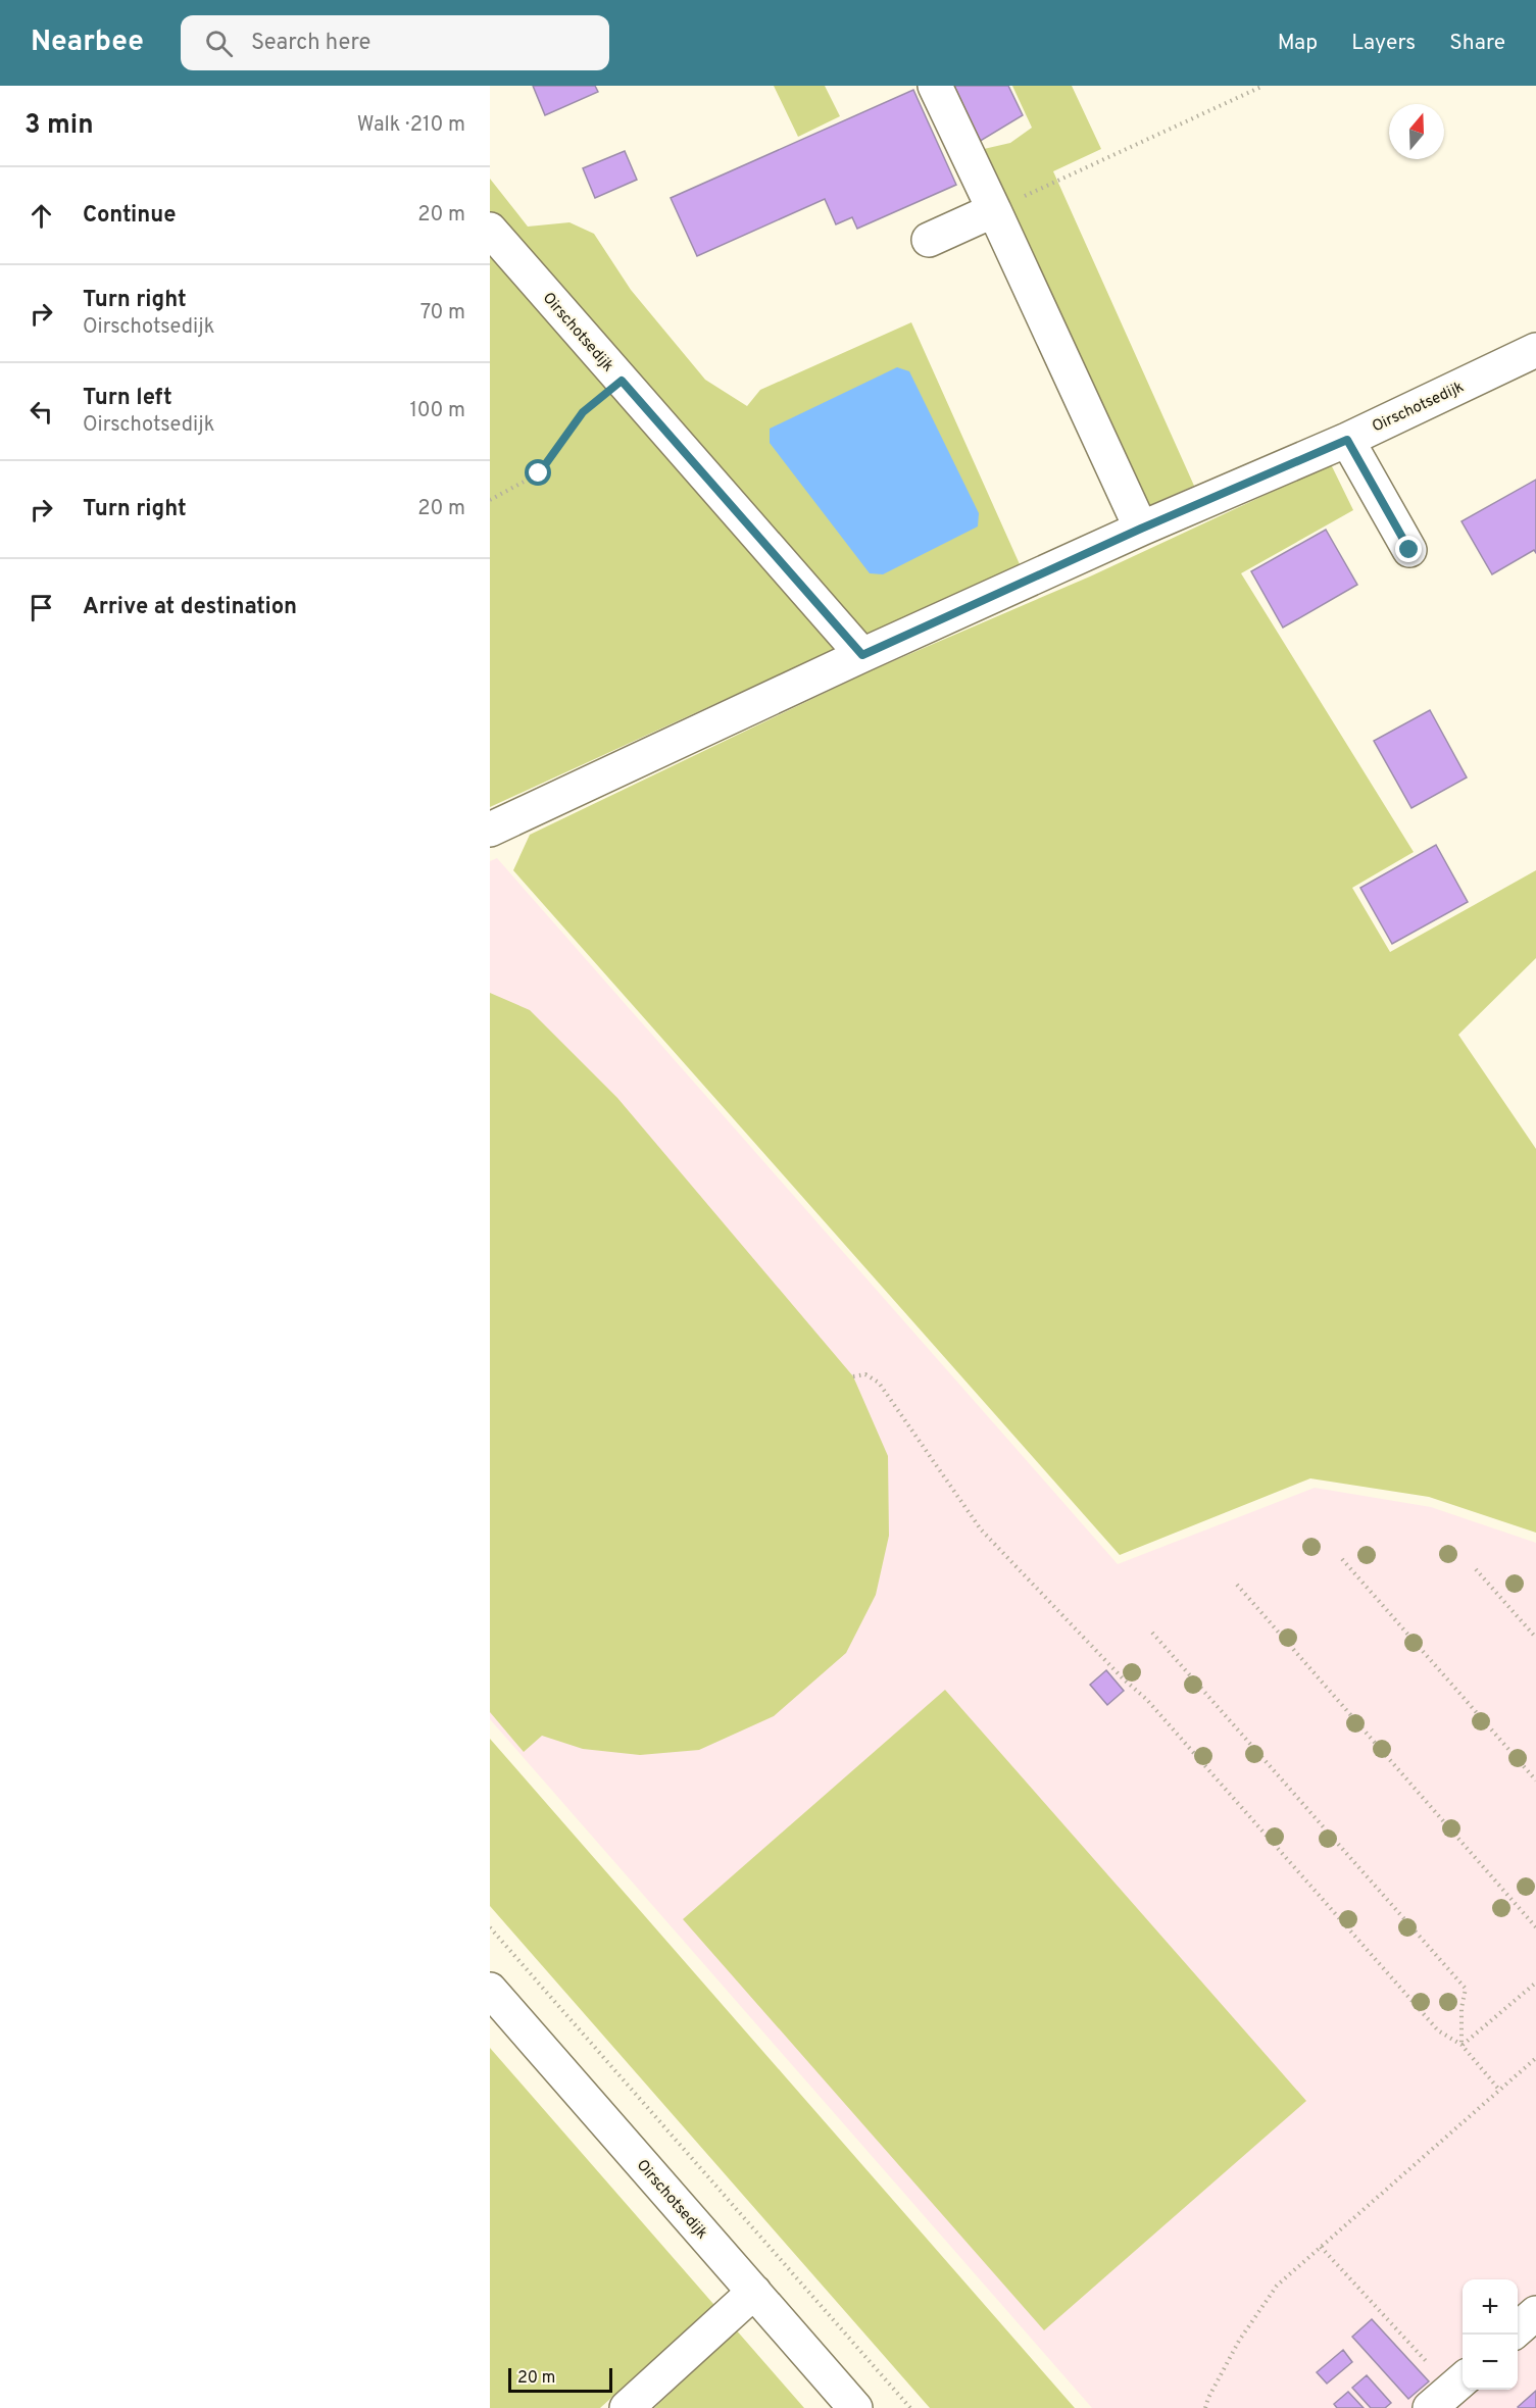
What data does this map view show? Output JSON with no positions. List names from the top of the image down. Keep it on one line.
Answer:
{"streets":{"street":["Oirschotsedijk"]},"scale_bar":"20 m","north":"top","page":{"header":"Nearbee","search":"Search here","nav":["Map","Layers","Share"],"heading":["3 min","Walk · 210 m"],"list":[["Continue","20 m"],["Turn right","Oirschotsedijk","70 m"],["Turn left","Oirschotsedijk","100 m"],["Turn right","20 m"],"Arrive at destination"],"map_buttons":["+","−"],"scale":"20 m"}}
